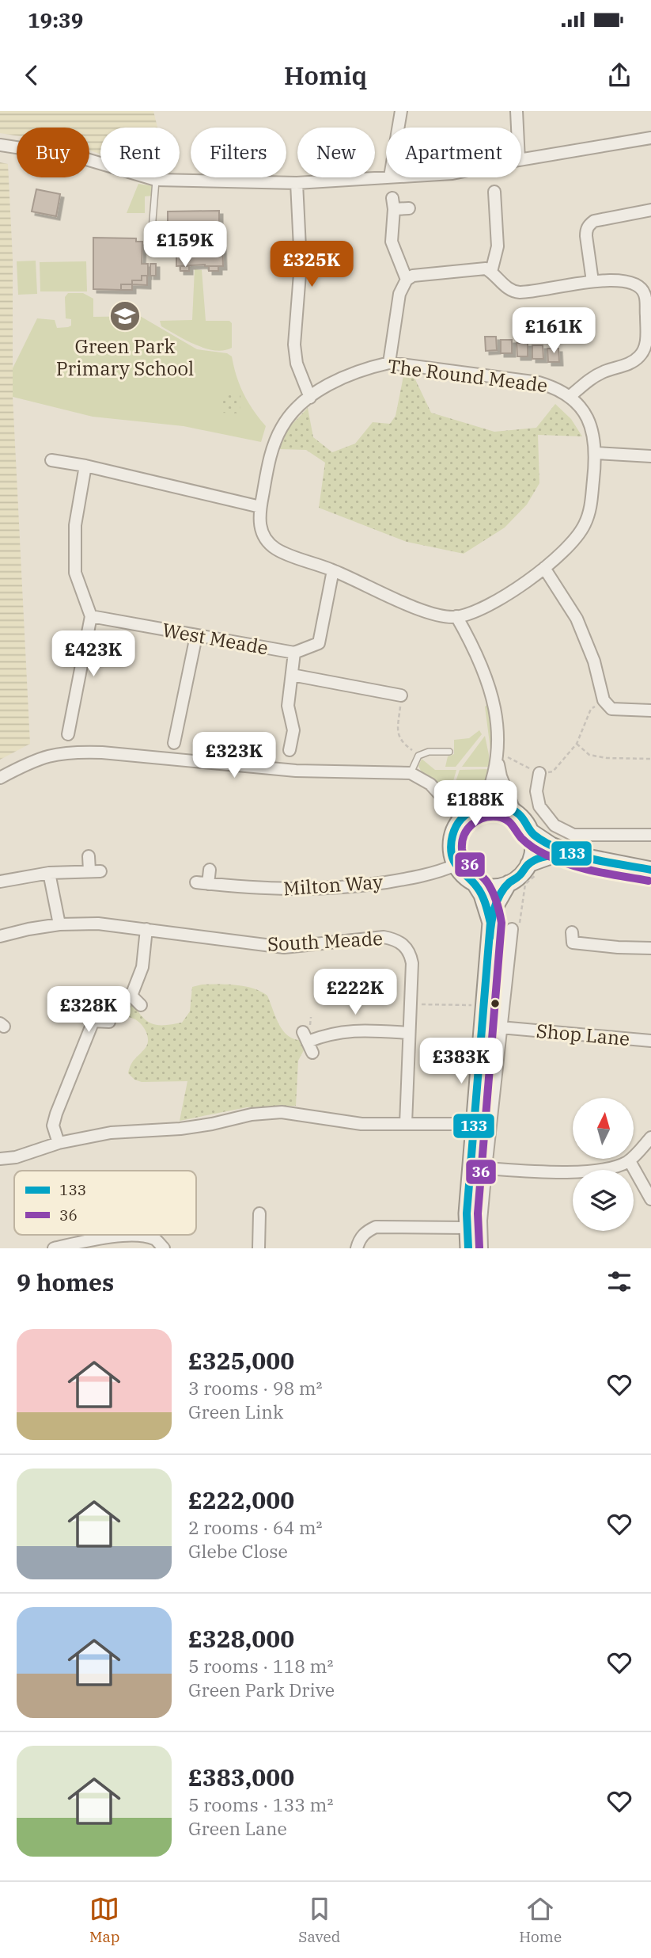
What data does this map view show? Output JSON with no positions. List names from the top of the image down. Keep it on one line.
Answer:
{"streets":{"street":["The Round Meade","West Meade","Milton Way","South Meade","Shop Lane"]},"crossings":[["The Round Meade","West Meade"]],"places":{"school or university":["Green Park Primary School"]},"lines":["transit line 133","transit line 36"],"legend":["133","36"],"north":"top","page":{"status":"19:39","header":"Homiq","chip":["Buy","Rent","Filters","New","Apartment"],"price":["£159K","£325K","£161K","£423K","£323K","£188K","£222K","£328K","£383K"],"heading":"9 homes","list":[{"name":"£325,000","note":"3 rooms · 98 m² · Green Link"},{"name":"£222,000","note":"2 rooms · 64 m² · Glebe Close"},{"name":"£328,000","note":"5 rooms · 118 m² · Green Park Drive"},{"name":"£383,000","note":"5 rooms · 133 m² · Green Lane"}],"tabs":["Map","Saved","Home"]}}
